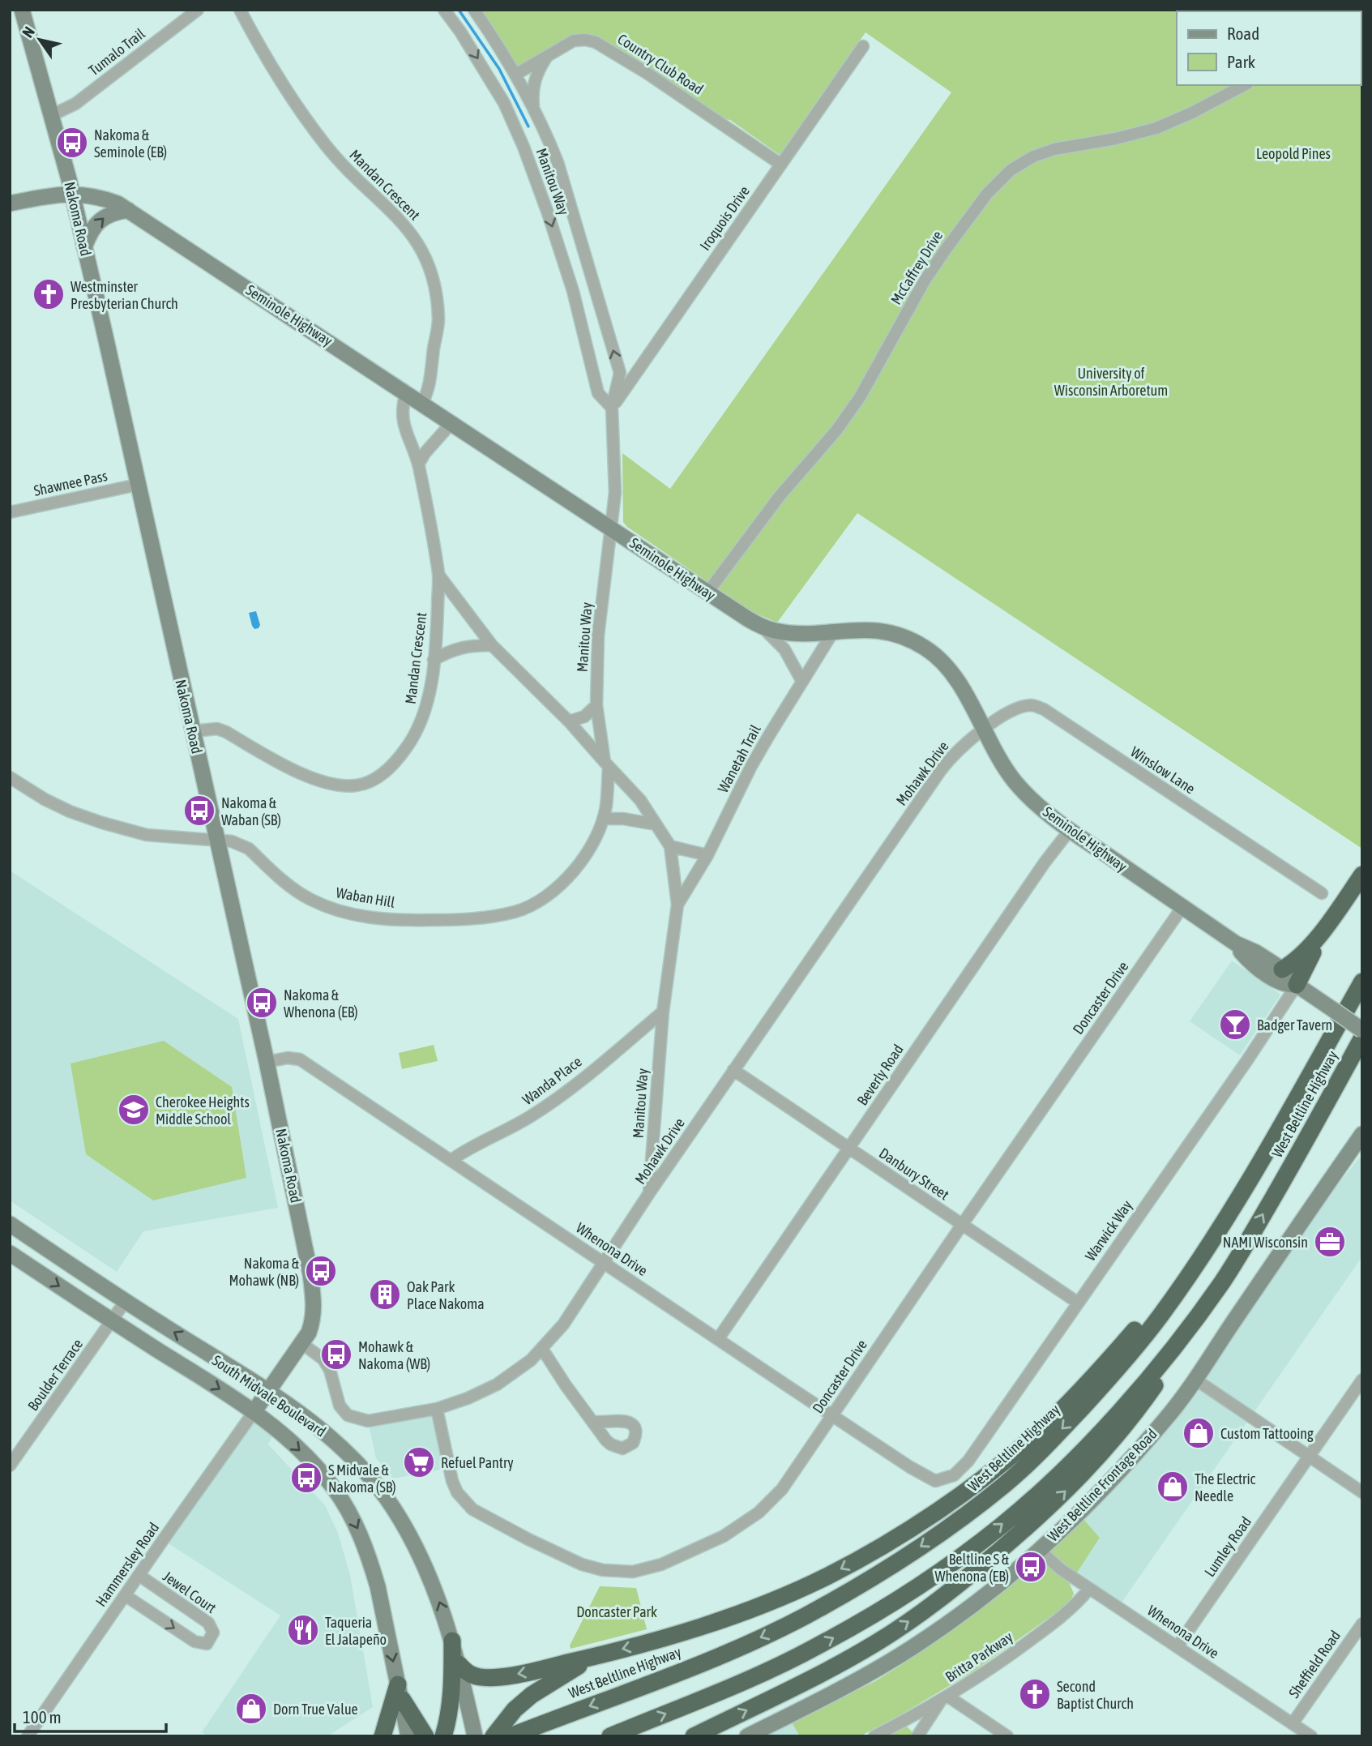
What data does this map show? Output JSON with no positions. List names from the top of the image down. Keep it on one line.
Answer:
{"streets":{"highway":["West Beltline Highway"],"main road":["Nakoma Road","Seminole Highway","South Midvale Boulevard","West Beltline Frontage Road"],"street":["Tumalo Trail","Country Club Road","Manitou Way","Mandan Crescent","Iroquois Drive","McCaffrey Drive","Shawnee Pass","Wanetah Trail","Winslow Lane","Mohawk Drive","Waban Hill","Doncaster Drive","Beverly Road","Wanda Place","Danbury Street","Warwick Way","Whenona Drive","Boulder Terrace","Lumley Road","Hammersley Road","Jewel Court","Britta Parkway","Sheffield Road"]},"crossings":[["Tumalo Trail","Nakoma Road"],["Country Club Road","Manitou Way"],["Country Club Road","Iroquois Drive"],["Manitou Way","Iroquois Drive"],["Manitou Way","Seminole Highway"],["Manitou Way","Wanetah Trail"],["Manitou Way","Mohawk Drive"],["Manitou Way","Waban Hill"],["Manitou Way","Wanda Place"],["Mandan Crescent","Nakoma Road"],["Mandan Crescent","Seminole Highway"],["Nakoma Road","Seminole Highway"],["Nakoma Road","Shawnee Pass"],["Nakoma Road","Mohawk Drive"],["Nakoma Road","Waban Hill"],["Nakoma Road","Whenona Drive"],["Nakoma Road","South Midvale Boulevard"],["Nakoma Road","Hammersley Road"],["McCaffrey Drive","Seminole Highway"],["Seminole Highway","Wanetah Trail"],["Seminole Highway","Winslow Lane"],["Seminole Highway","Mohawk Drive"],["Seminole Highway","Doncaster Drive"],["Seminole Highway","Beverly Road"],["Seminole Highway","Warwick Way"],["Winslow Lane","Mohawk Drive"],["Mohawk Drive","Doncaster Drive"],["Mohawk Drive","Danbury Street"],["Mohawk Drive","Whenona Drive"],["Doncaster Drive","Danbury Street"],["Doncaster Drive","Whenona Drive"],["Beverly Road","Danbury Street"],["Beverly Road","Whenona Drive"],["Wanda Place","Whenona Drive"],["Danbury Street","Warwick Way"],["Warwick Way","Whenona Drive"],["Whenona Drive","West Beltline Frontage Road"],["Whenona Drive","Lumley Road"],["Whenona Drive","Britta Parkway"],["Whenona Drive","Sheffield Road"],["Boulder Terrace","South Midvale Boulevard"],["South Midvale Boulevard","Hammersley Road"],["Hammersley Road","Jewel Court"]],"parks":["Leopold Pines","University of Wisconsin Arboretum","Doncaster Park"],"places":{"bus stop":["Nakoma & Seminole (EB)","Nakoma & Waban (SB)","Nakoma & Whenona (EB)","Nakoma & Mohawk (NB)","Mohawk & Nakoma (WB)","S Midvale & Nakoma (SB)","Beltline S & Whenona (EB)"],"church":["Westminster Presbyterian Church","Second Baptist Church"],"bar":["Badger Tavern"],"school or university":["Cherokee Heights Middle School"],"office":["NAMI Wisconsin"],"building":["Oak Park Place Nakoma"],"shop":["Custom Tattooing","The Electric Needle","Dorn True Value"],"supermarket":["Refuel Pantry"],"restaurant":["Taqueria El Jalapeño"]},"legend":["Road","Park"],"scale_bar":"100 m","north":"top left"}
